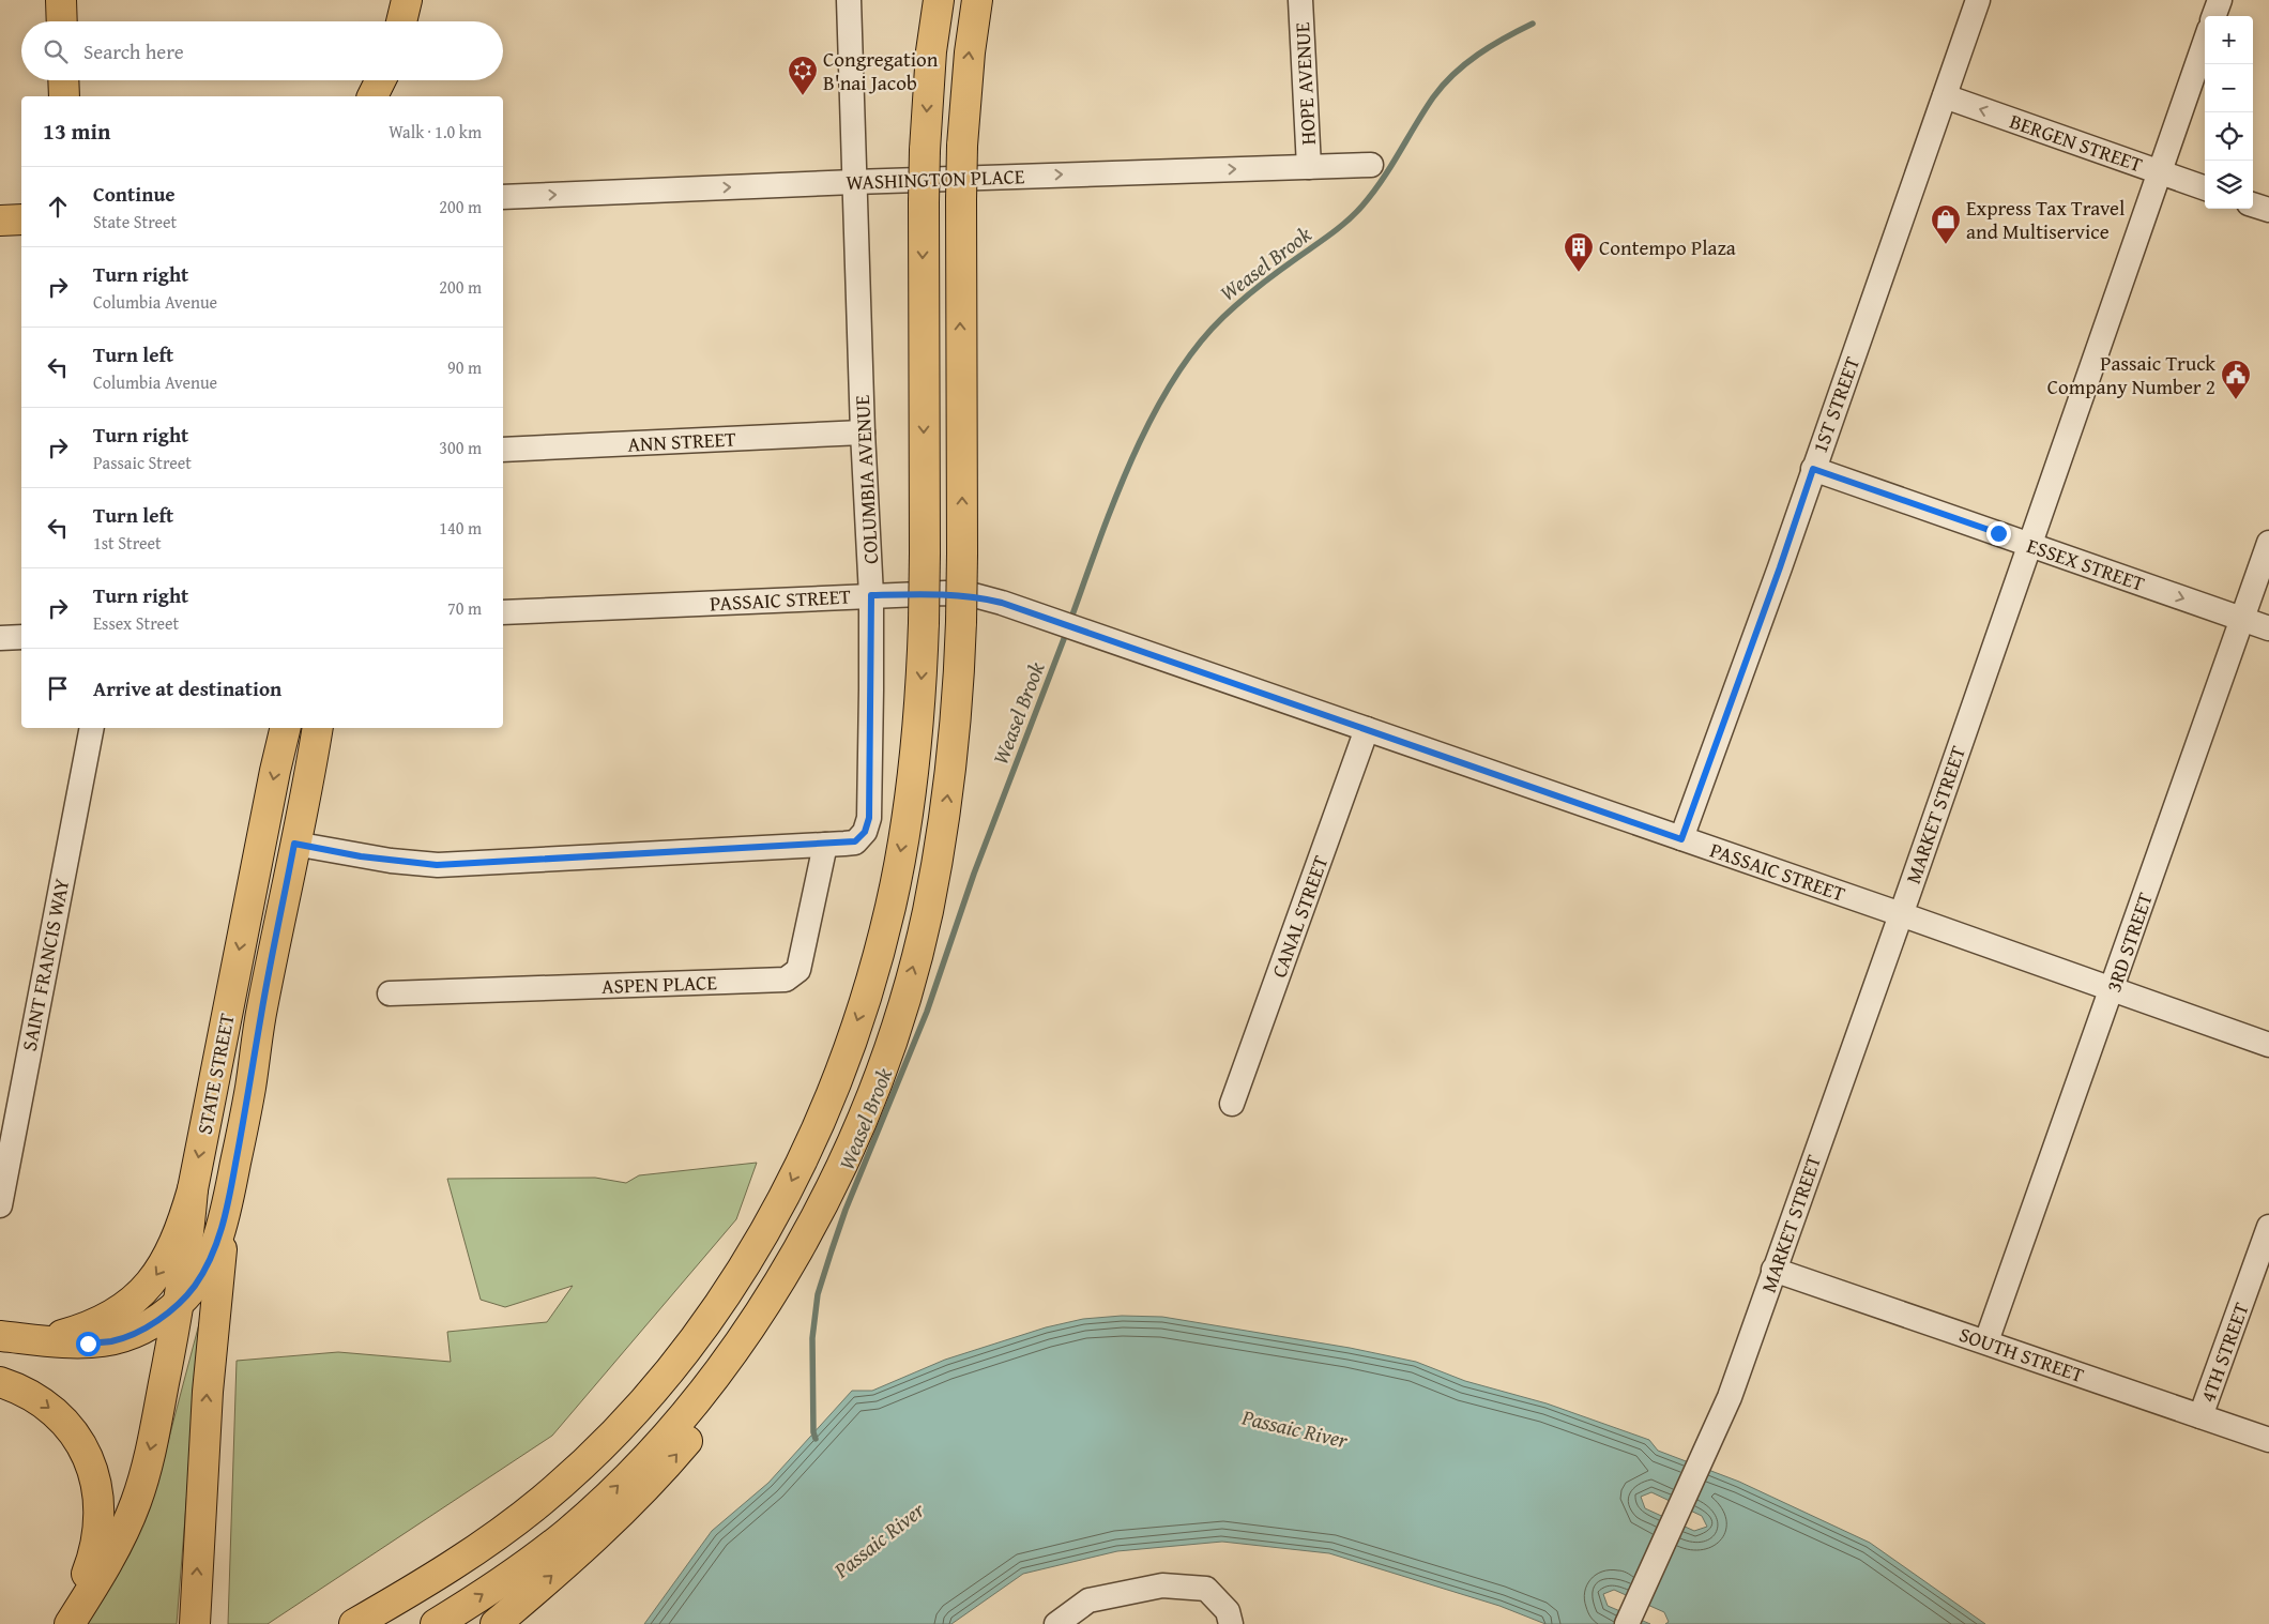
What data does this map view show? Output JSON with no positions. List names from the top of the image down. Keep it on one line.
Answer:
{"streets":{"main road":["STATE STREET"],"street":["HOPE AVENUE","BERGEN STREET","WASHINGTON PLACE","1ST STREET","ANN STREET","COLUMBIA AVENUE","ESSEX STREET","PASSAIC STREET","MARKET STREET","CANAL STREET","3RD STREET","SAINT FRANCIS WAY","ASPEN PLACE","4TH STREET","SOUTH STREET"]},"crossings":[["HOPE AVENUE","WASHINGTON PLACE"],["BERGEN STREET","1ST STREET"],["BERGEN STREET","MARKET STREET"],["WASHINGTON PLACE","COLUMBIA AVENUE"],["1ST STREET","ESSEX STREET"],["1ST STREET","PASSAIC STREET"],["ANN STREET","COLUMBIA AVENUE"],["COLUMBIA AVENUE","PASSAIC STREET"],["COLUMBIA AVENUE","ASPEN PLACE"],["COLUMBIA AVENUE","STATE STREET"],["ESSEX STREET","MARKET STREET"],["ESSEX STREET","3RD STREET"],["PASSAIC STREET","MARKET STREET"],["PASSAIC STREET","CANAL STREET"],["PASSAIC STREET","3RD STREET"],["MARKET STREET","SOUTH STREET"],["3RD STREET","SOUTH STREET"],["4TH STREET","SOUTH STREET"]],"one_way":["BERGEN STREET","WASHINGTON PLACE","ESSEX STREET"],"water":["Weasel Brook","Passaic River"],"places":{"synagogue":["Congregation B'nai Jacob"],"shop":["Express Tax Travel and Multiservice"],"building":["Contempo Plaza"],"public building":["Passaic Truck Company Number 2"]},"page":{"map_buttons":["+","−"],"search":"Search here","heading":["13 min","Walk · 1.0 km"],"list":[["Continue","State Street","200 m"],["Turn right","Columbia Avenue","200 m"],["Turn left","Columbia Avenue","90 m"],["Turn right","Passaic Street","300 m"],["Turn left","1st Street","140 m"],["Turn right","Essex Street","70 m"],"Arrive at destination"]}}
